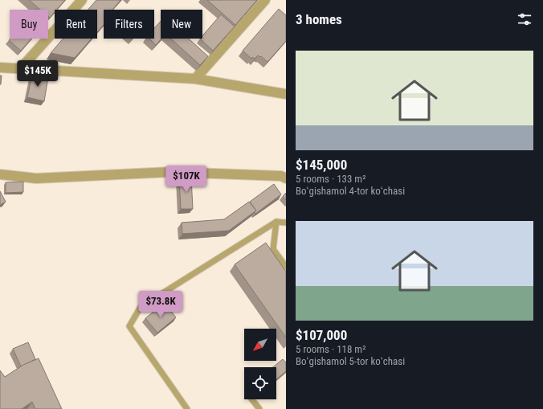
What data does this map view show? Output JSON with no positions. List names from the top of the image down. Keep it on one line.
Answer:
{"north":"bottom left","page":{"heading":"3 homes","chip":["Buy","Rent","Filters","New"],"list":[{"name":"$145,000","note":"5 rooms · 133 m² · Boʻgishamol 4-tor koʻchasi"},{"name":"$107,000","note":"5 rooms · 118 m² · Boʻgishamol 5-tor koʻchasi"}],"price":["$145K","$107K","$73.8K"]}}
